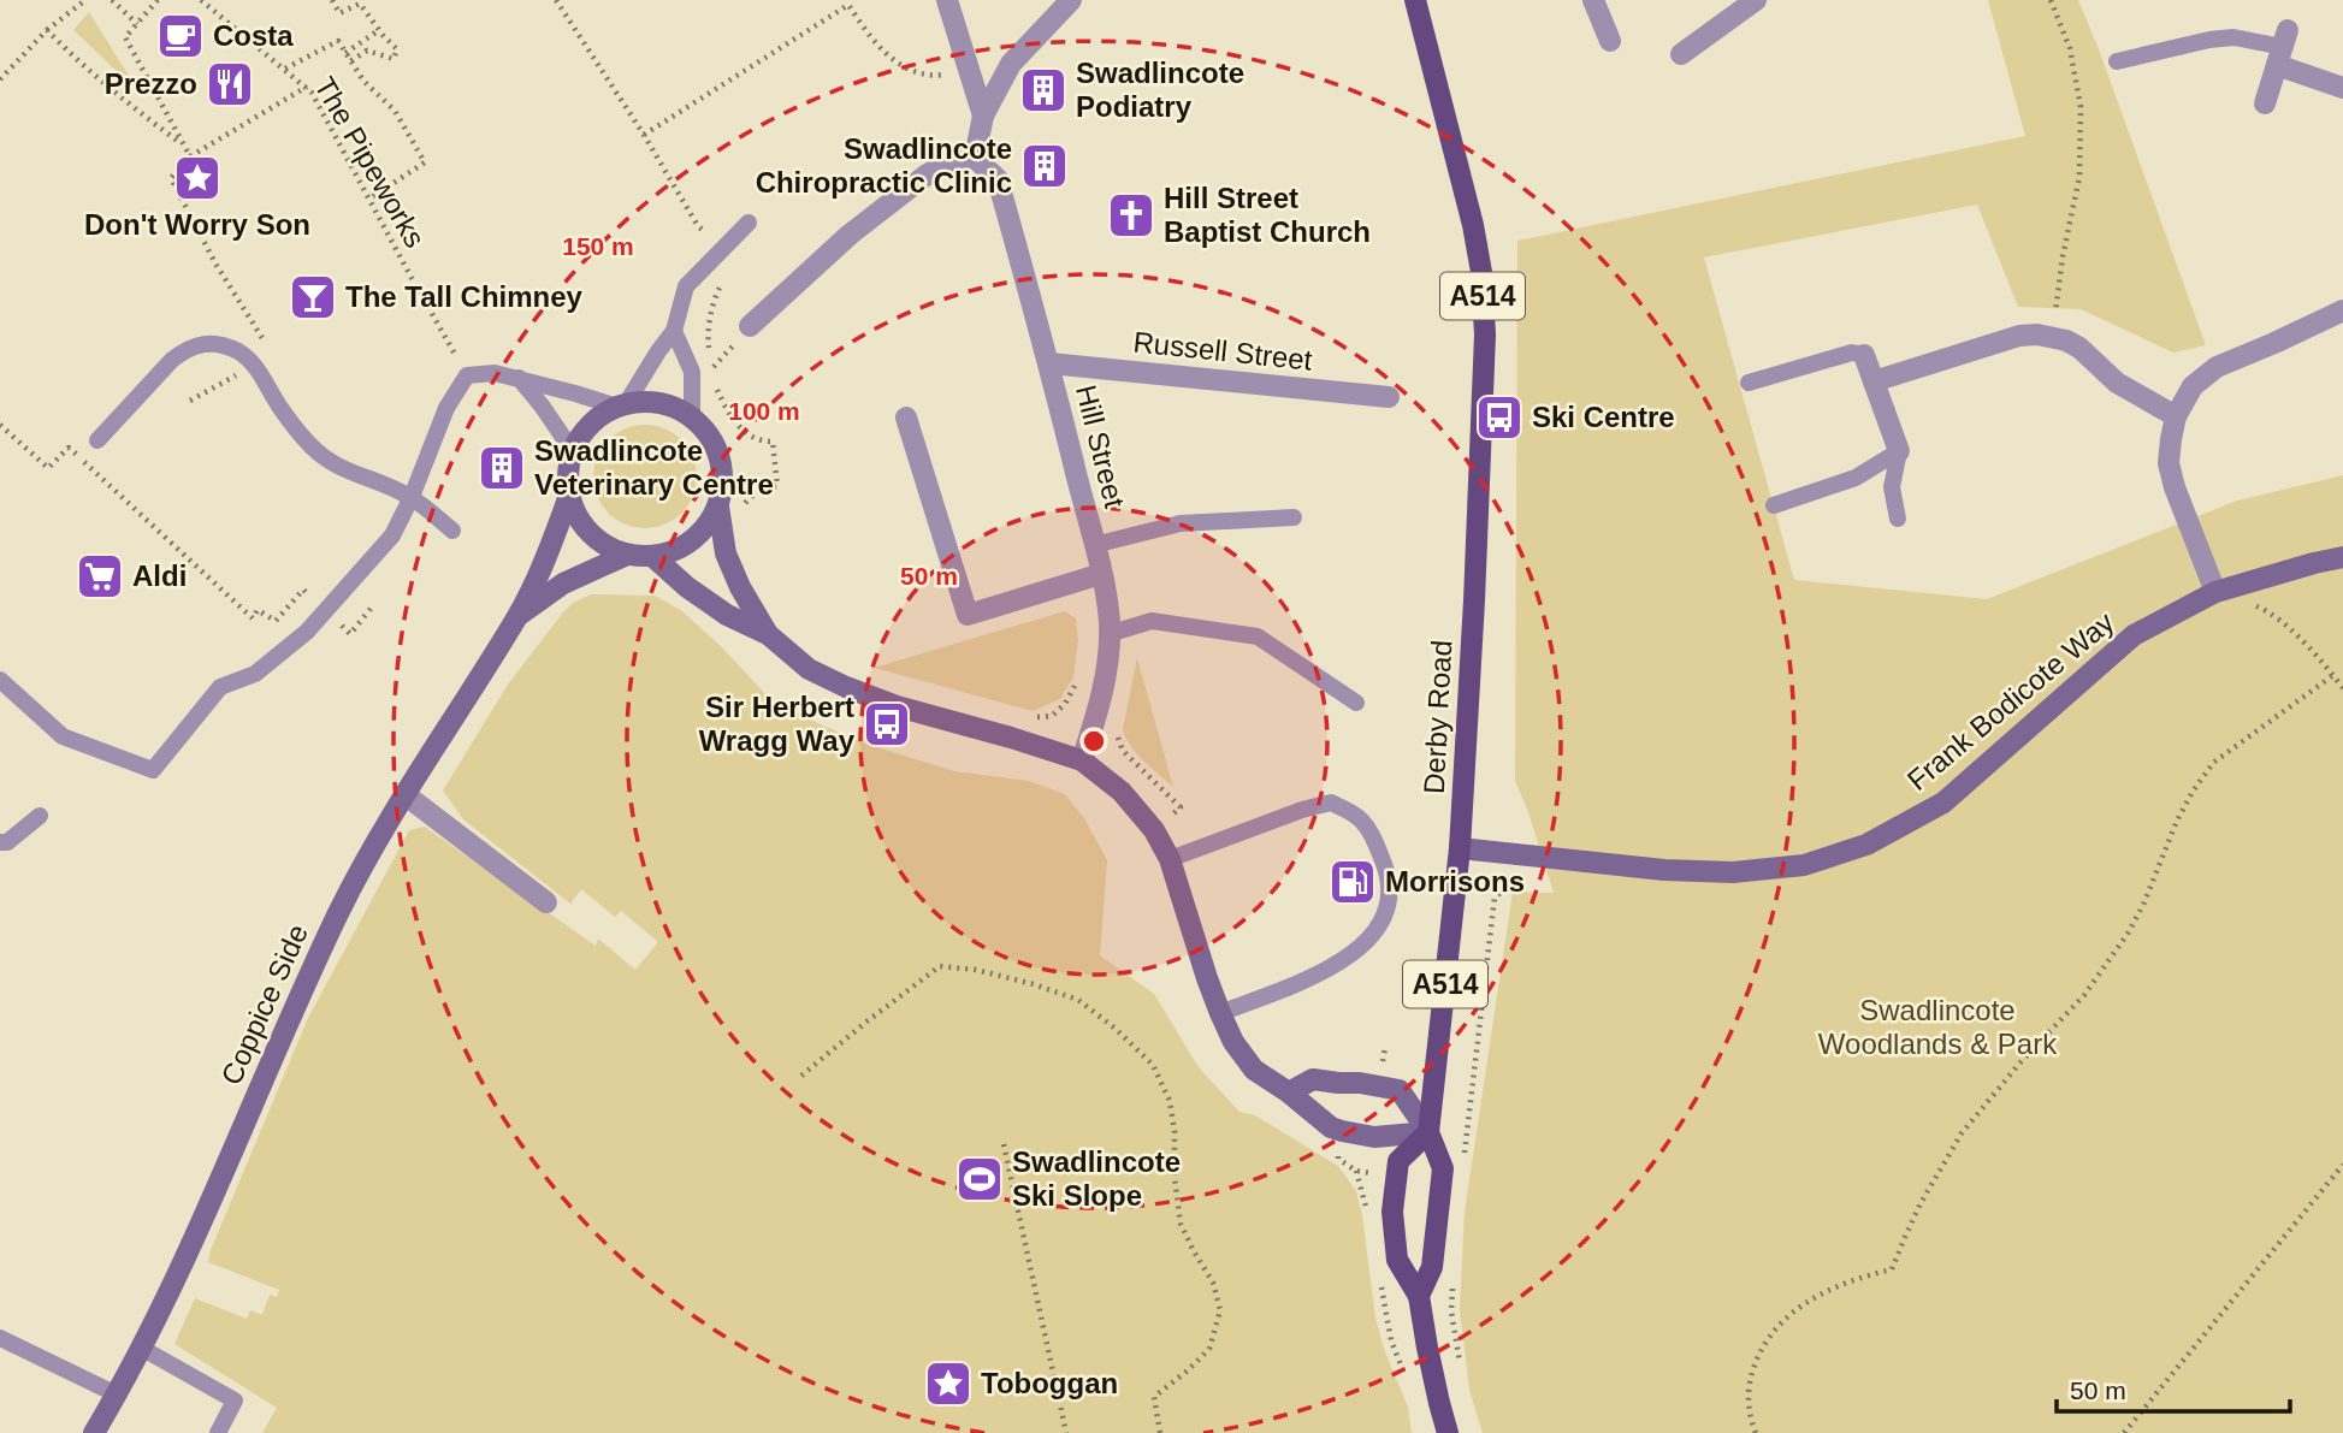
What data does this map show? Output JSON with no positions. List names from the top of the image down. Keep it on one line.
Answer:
{"streets":{"main road":["A514","Derby Road"],"street":["Russell Street","Hill Street","Frank Bodicote Way","Coppice Side"],"path":["The Pipeworks"]},"crossings":[["Russell Street","Hill Street"],["Frank Bodicote Way","Derby Road"]],"parks":["Swadlincote Woodlands & Park"],"places":{"cafe":["Costa"],"restaurant":["Prezzo"],"building":["Swadlincote Podiatry","Swadlincote Chiropractic Clinic","Swadlincote Veterinary Centre"],"place":["Don't Worry Son","Toboggan"],"church":["Hill Street Baptist Church"],"bar":["The Tall Chimney"],"bus stop":["Ski Centre","Sir Herbert Wragg Way"],"supermarket":["Aldi"],"fuel station":["Morrisons"],"sports":["Swadlincote Ski Slope"]},"scale_bar":"50 m","rings":["150 m","100 m","50 m"]}
